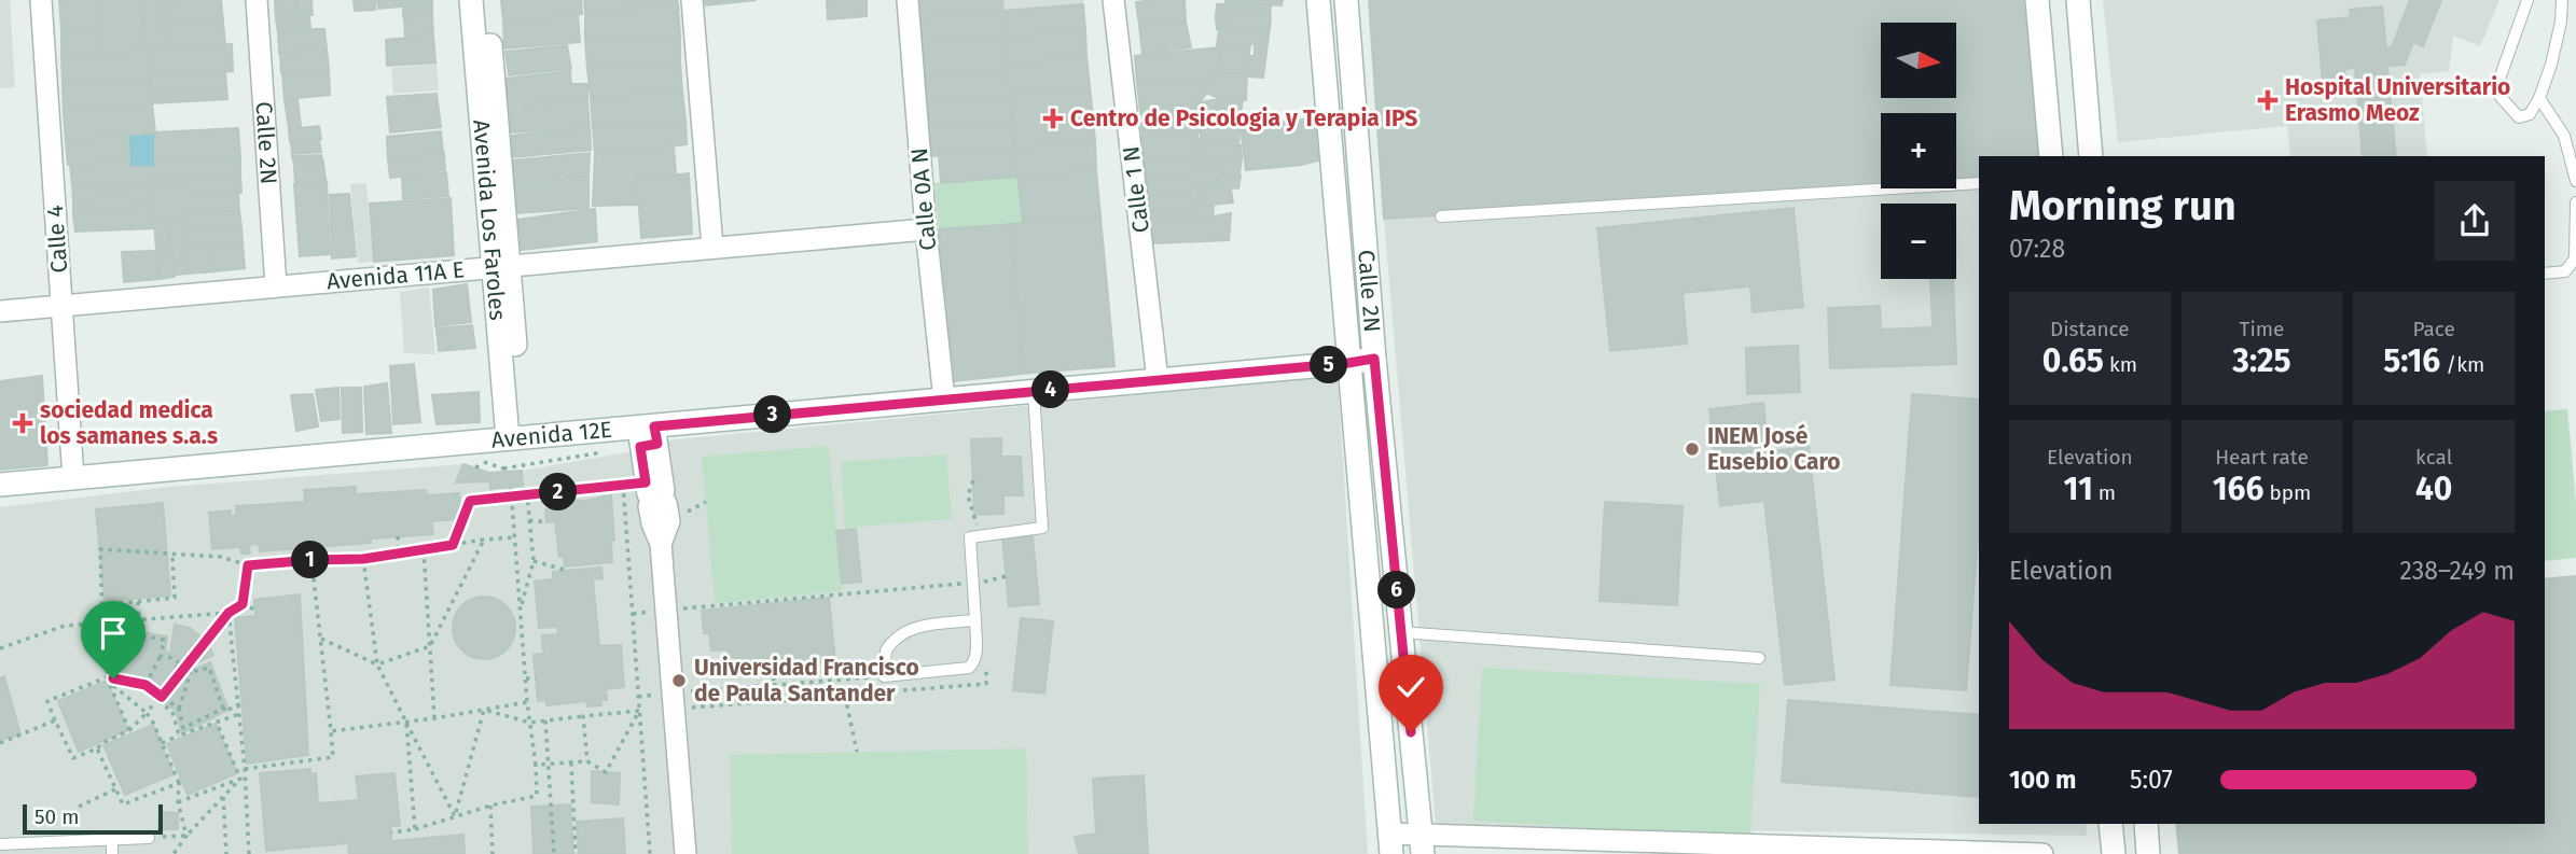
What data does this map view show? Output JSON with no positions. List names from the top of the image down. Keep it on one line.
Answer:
{"streets":{"street":["Calle 2N","Calle 1 N","Calle 0A N","Avenida Los Faroles","Calle 4","Avenida 11A E","Avenida 12E"]},"crossings":[["Calle 2N","Avenida 11A E"],["Calle 2N","Avenida 12E"],["Calle 1 N","Avenida 12E"],["Calle 0A N","Avenida 11A E"],["Calle 0A N","Avenida 12E"],["Avenida Los Faroles","Avenida 11A E"],["Avenida Los Faroles","Avenida 12E"],["Calle 4","Avenida 11A E"],["Calle 4","Avenida 12E"]],"places":{"health":["Hospital Universitario Erasmo Meoz","Centro de Psicologia y Terapia IPS","sociedad medica los samanes s.a.s"],"other":["INEM José Eusebio Caro","Universidad Francisco de Paula Santander"]},"scale_bar":"50 m","north":"right","page":{"map_buttons":["+","−"],"heading":["Morning run","07:28"],"stats":[["Distance","0.65 km"],["Time","3:25"],["Pace","5:16 /km"],["Elevation","11 m"],["Heart rate","166 bpm"],["kcal","40"]],"pins":["5","4","3","2","1","6"],"chart":["Elevation","238–249 m"],"list":[{"name":"100 m","note":"5:07"}],"scale":"50 m"}}
